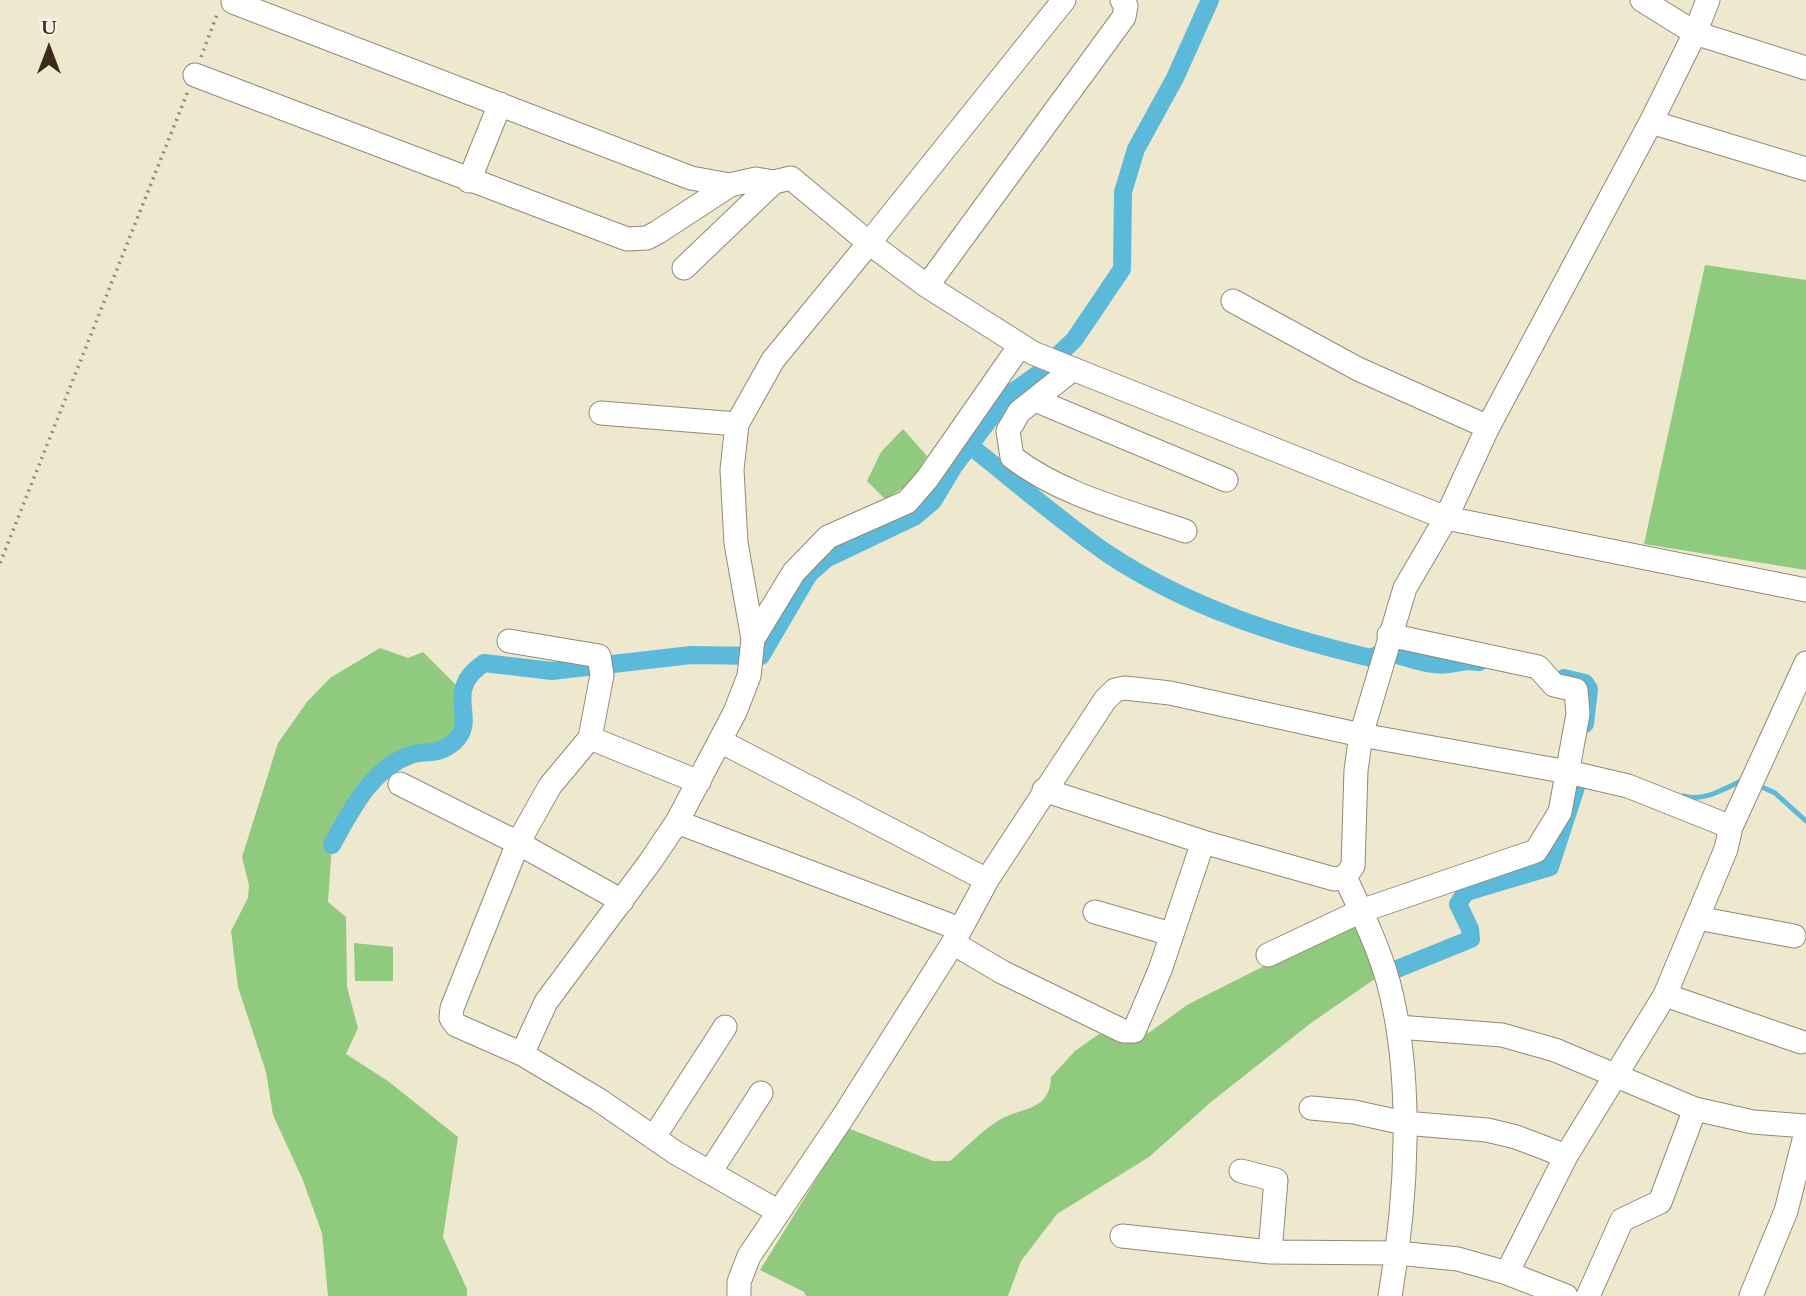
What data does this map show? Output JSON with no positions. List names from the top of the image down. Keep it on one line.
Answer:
{"north":"top"}
